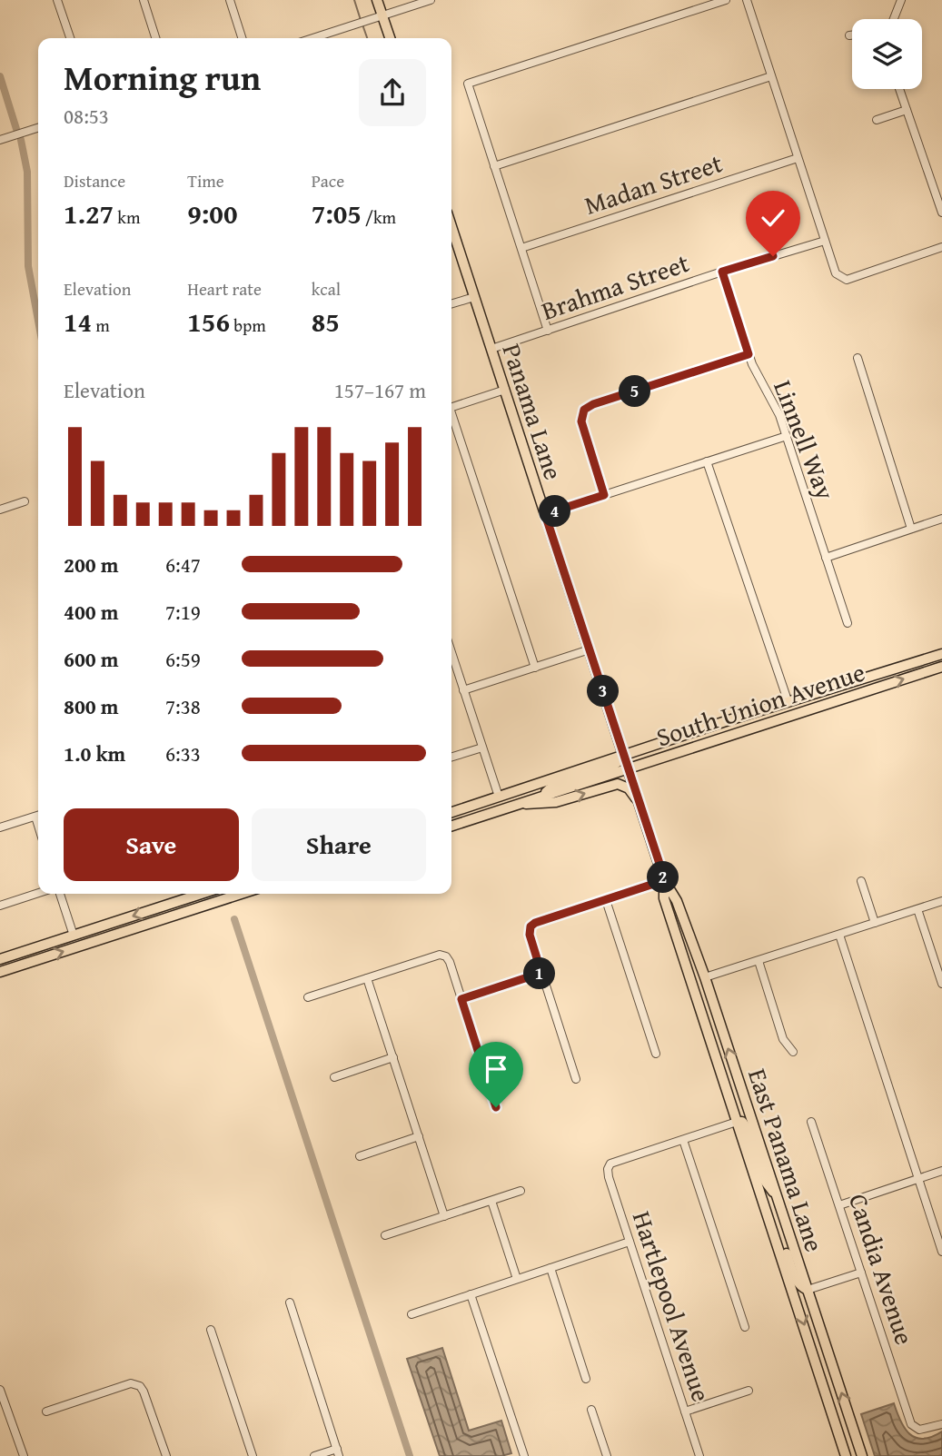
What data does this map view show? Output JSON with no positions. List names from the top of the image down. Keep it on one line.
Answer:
{"streets":{"main road":["Panama Lane","South Union Avenue","East Panama Lane"],"street":["Madan Street","Brahma Street","Linnell Way","Candia Avenue","Hartlepool Avenue"]},"crossings":[["Brahma Street","Panama Lane"],["Brahma Street","Linnell Way"],["Panama Lane","South Union Avenue"],["Panama Lane","East Panama Lane"],["South Union Avenue","East Panama Lane"]],"page":{"heading":["Morning run","08:53"],"stats":[["Distance","1.27 km"],["Time","9:00"],["Pace","7:05 /km"],["Elevation","14 m"],["Heart rate","156 bpm"],["kcal","85"]],"chart":["Elevation","157–167 m"],"pins":["5","4","3","2","1"],"list":[{"name":"200 m","note":"6:47"},{"name":"400 m","note":"7:19"},{"name":"600 m","note":"6:59"},{"name":"800 m","note":"7:38"},{"name":"1.0 km","note":"6:33"}],"buttons":["Save","Share"]}}
